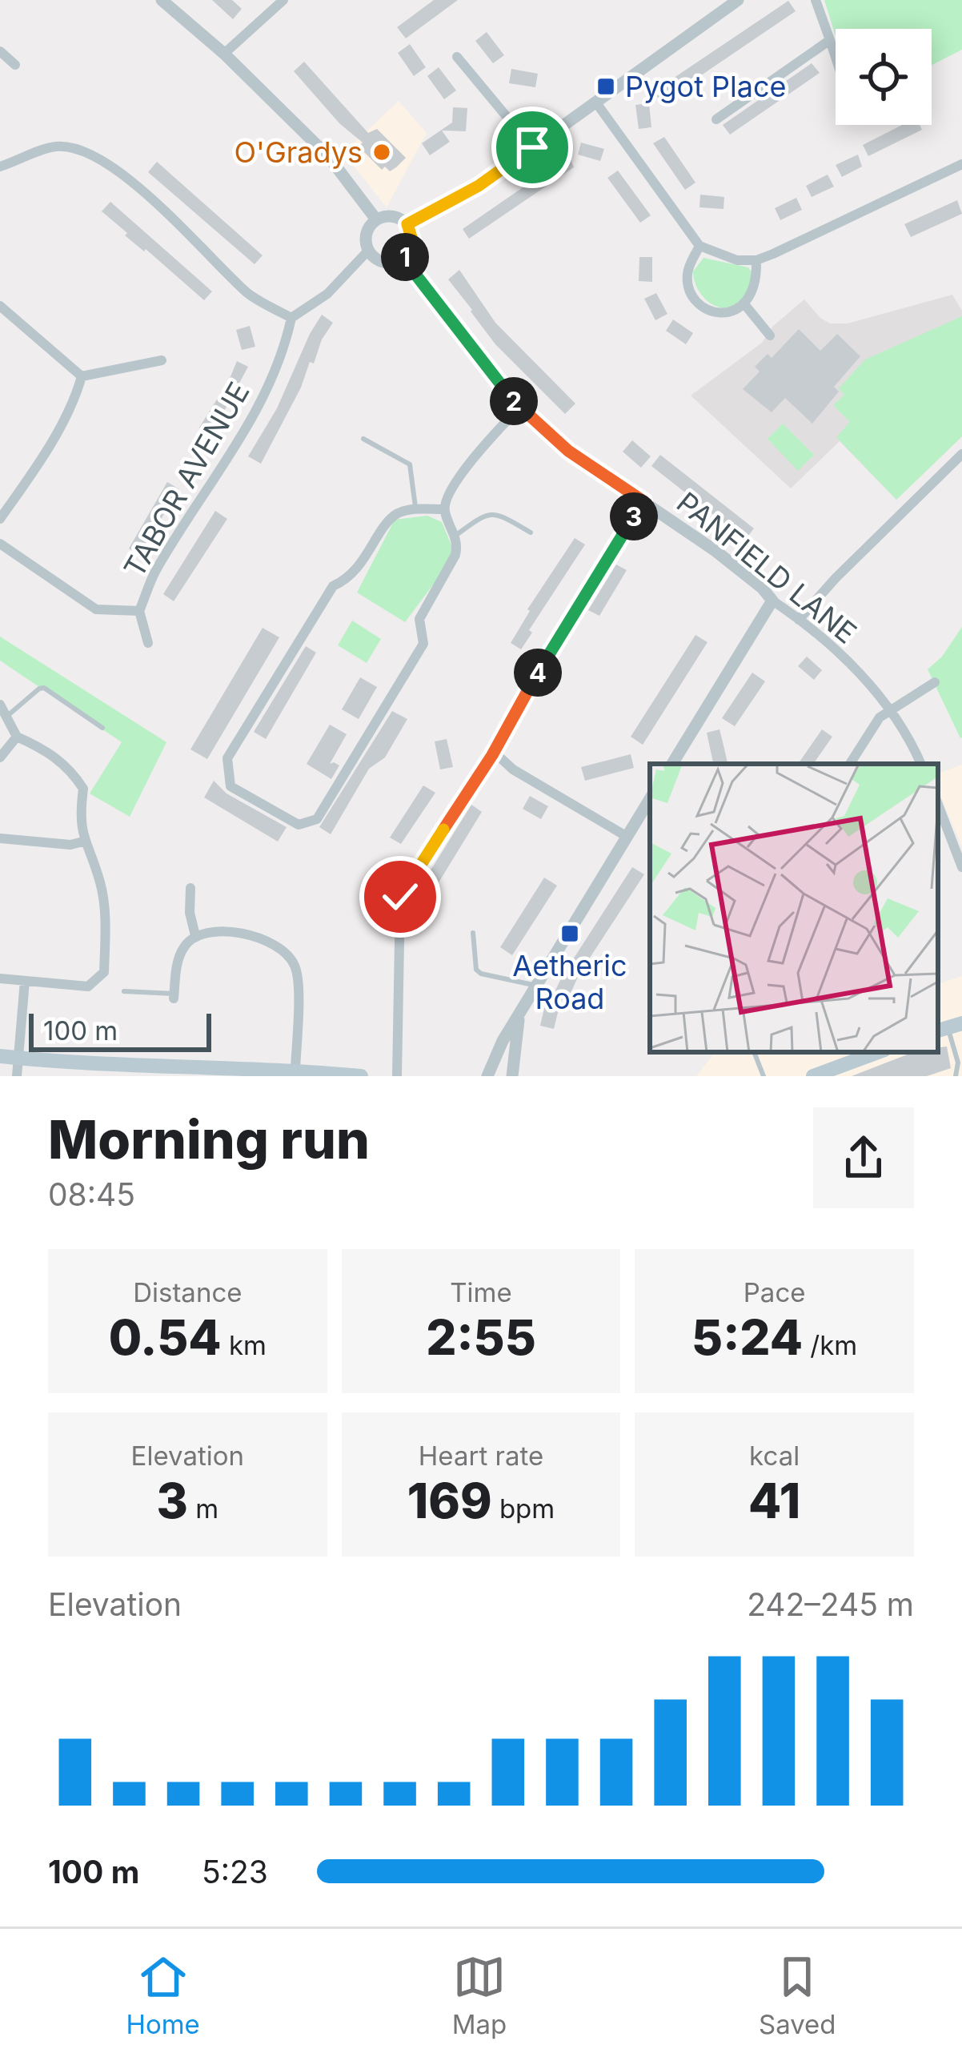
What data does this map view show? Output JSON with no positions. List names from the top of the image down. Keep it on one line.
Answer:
{"streets":{"street":["TABOR AVENUE","PANFIELD LANE"]},"places":{"transit":["Pygot Place","Aetheric Road"],"other":["O'Gradys"]},"scale_bar":"100 m","page":{"pins":["1","2","3","4"],"scale":"100 m","heading":["Morning run","08:45"],"stats":[["Distance","0.54 km"],["Time","2:55"],["Pace","5:24 /km"],["Elevation","3 m"],["Heart rate","169 bpm"],["kcal","41"]],"chart":["Elevation","242–245 m"],"list":[{"name":"100 m","note":"5:23"}],"tabs":["Home","Map","Saved"]}}
